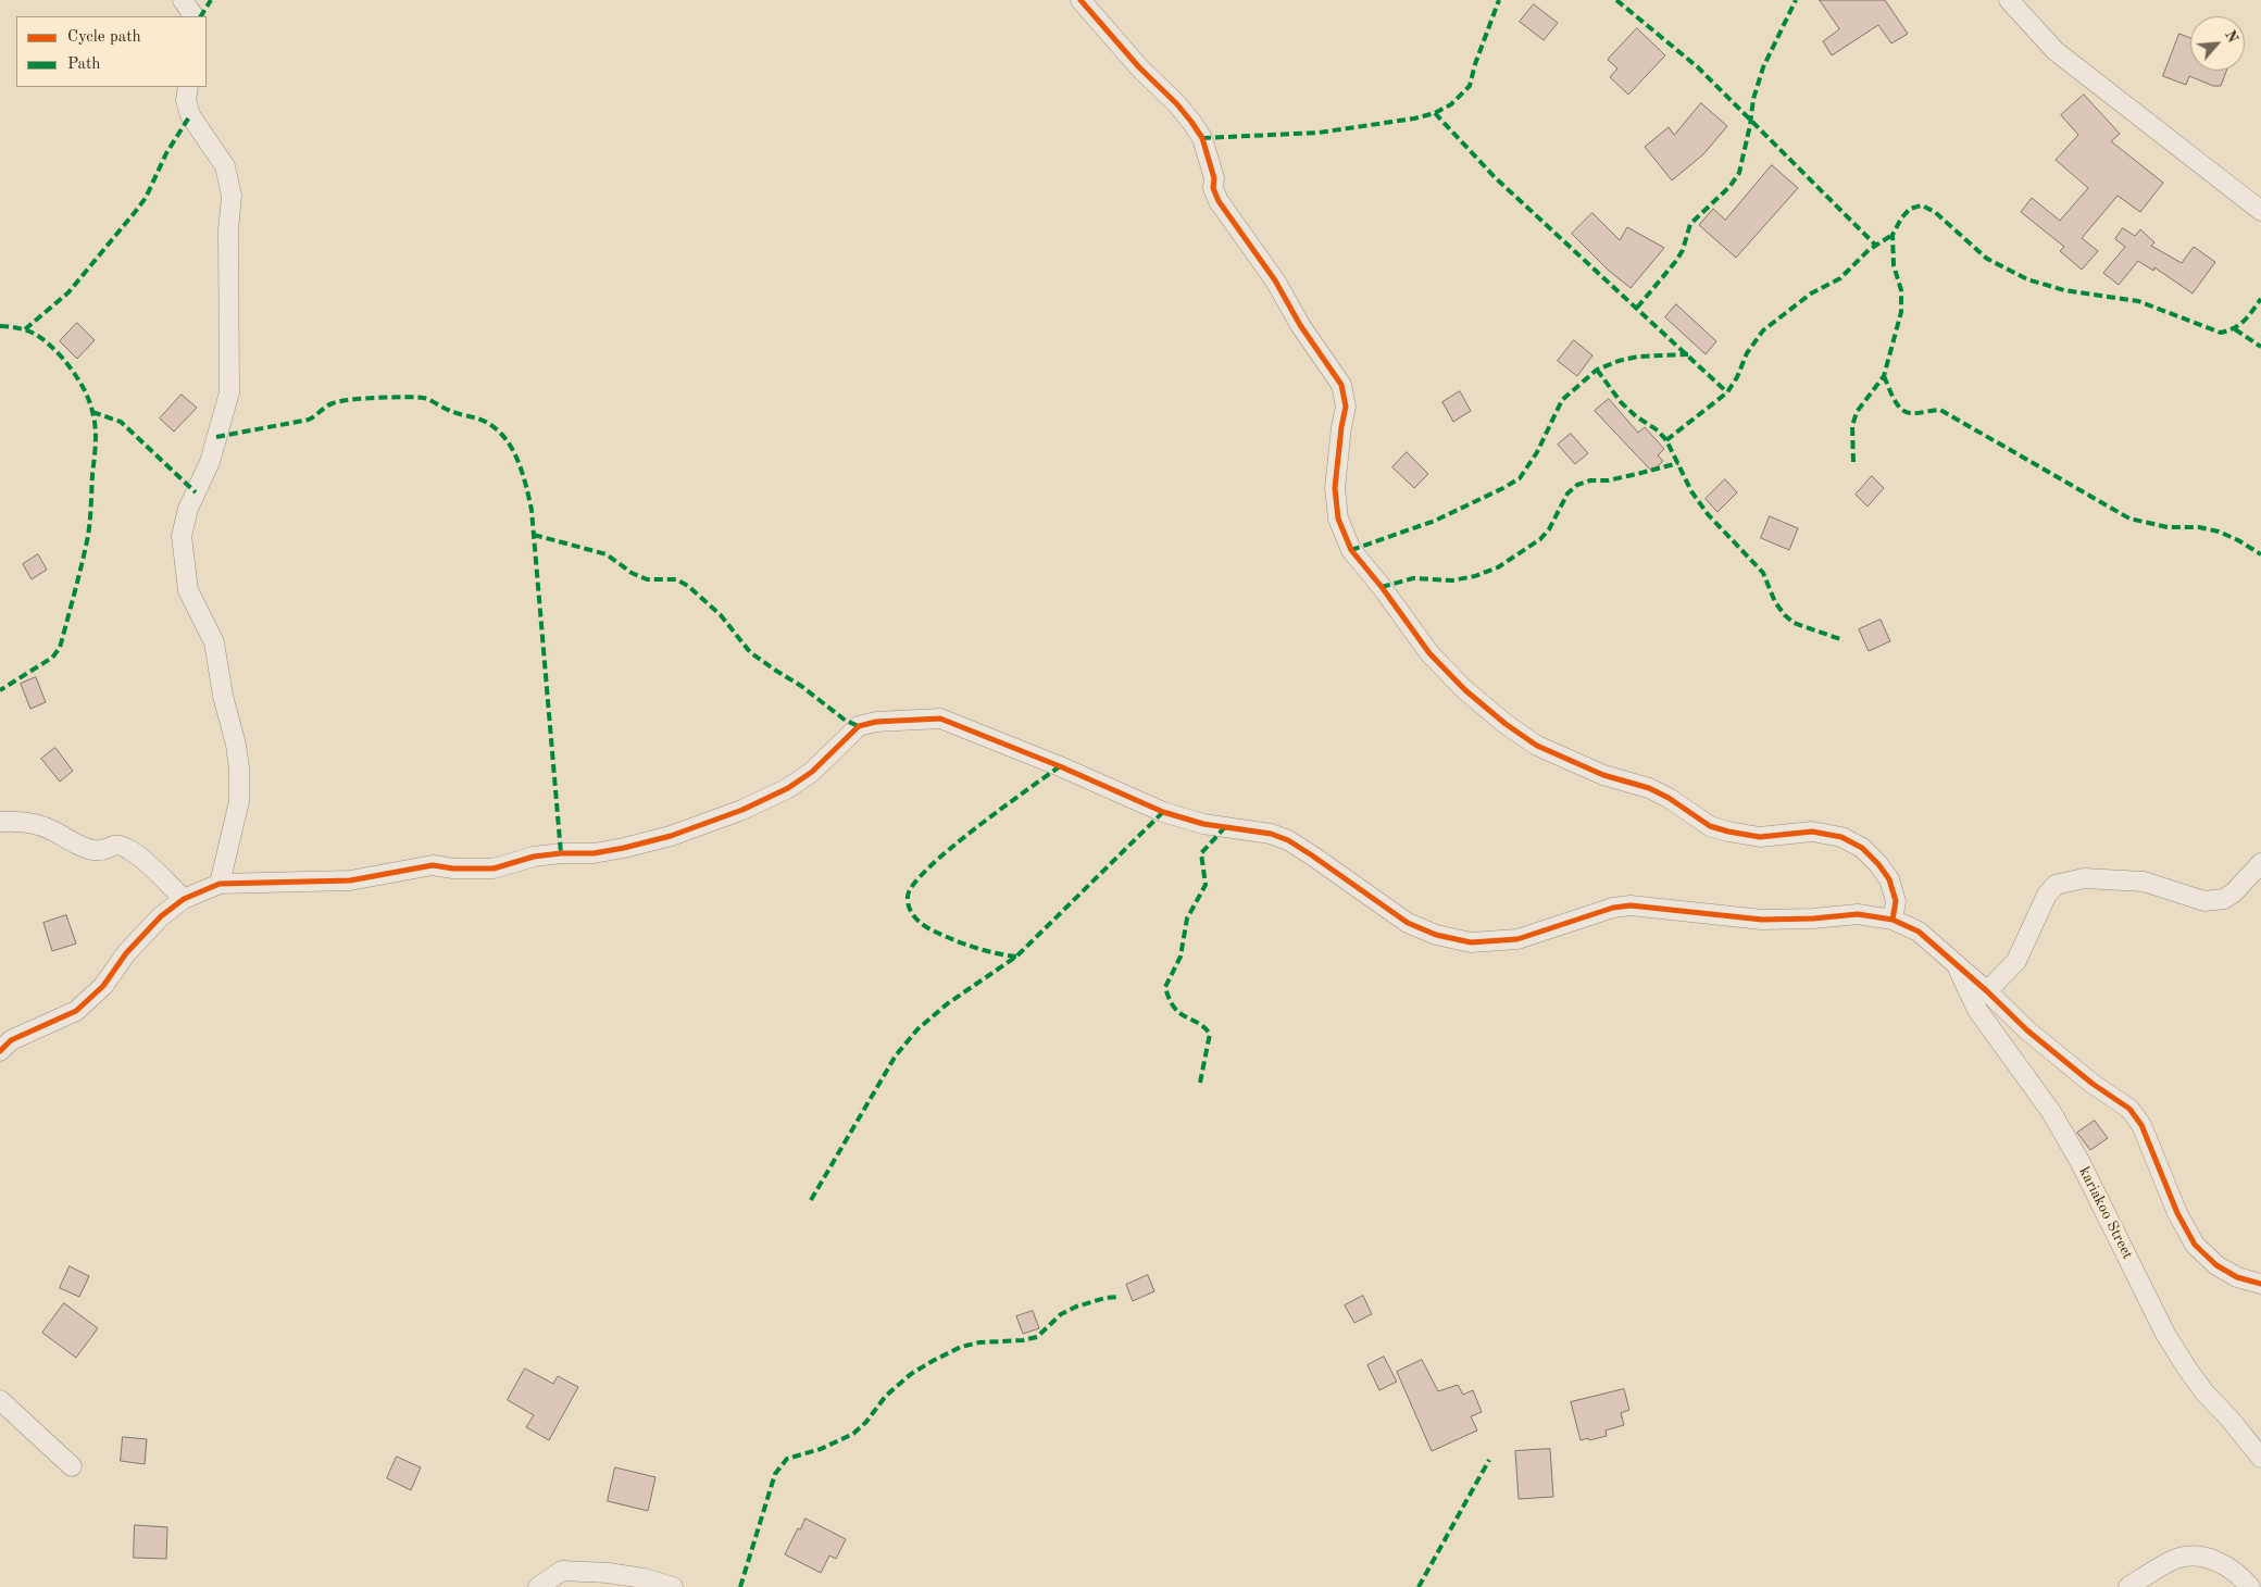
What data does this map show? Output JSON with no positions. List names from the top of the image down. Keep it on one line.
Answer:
{"streets":{"street":["kariakoo Street"]},"legend":["Cycle path","Path"],"north":"top right"}
